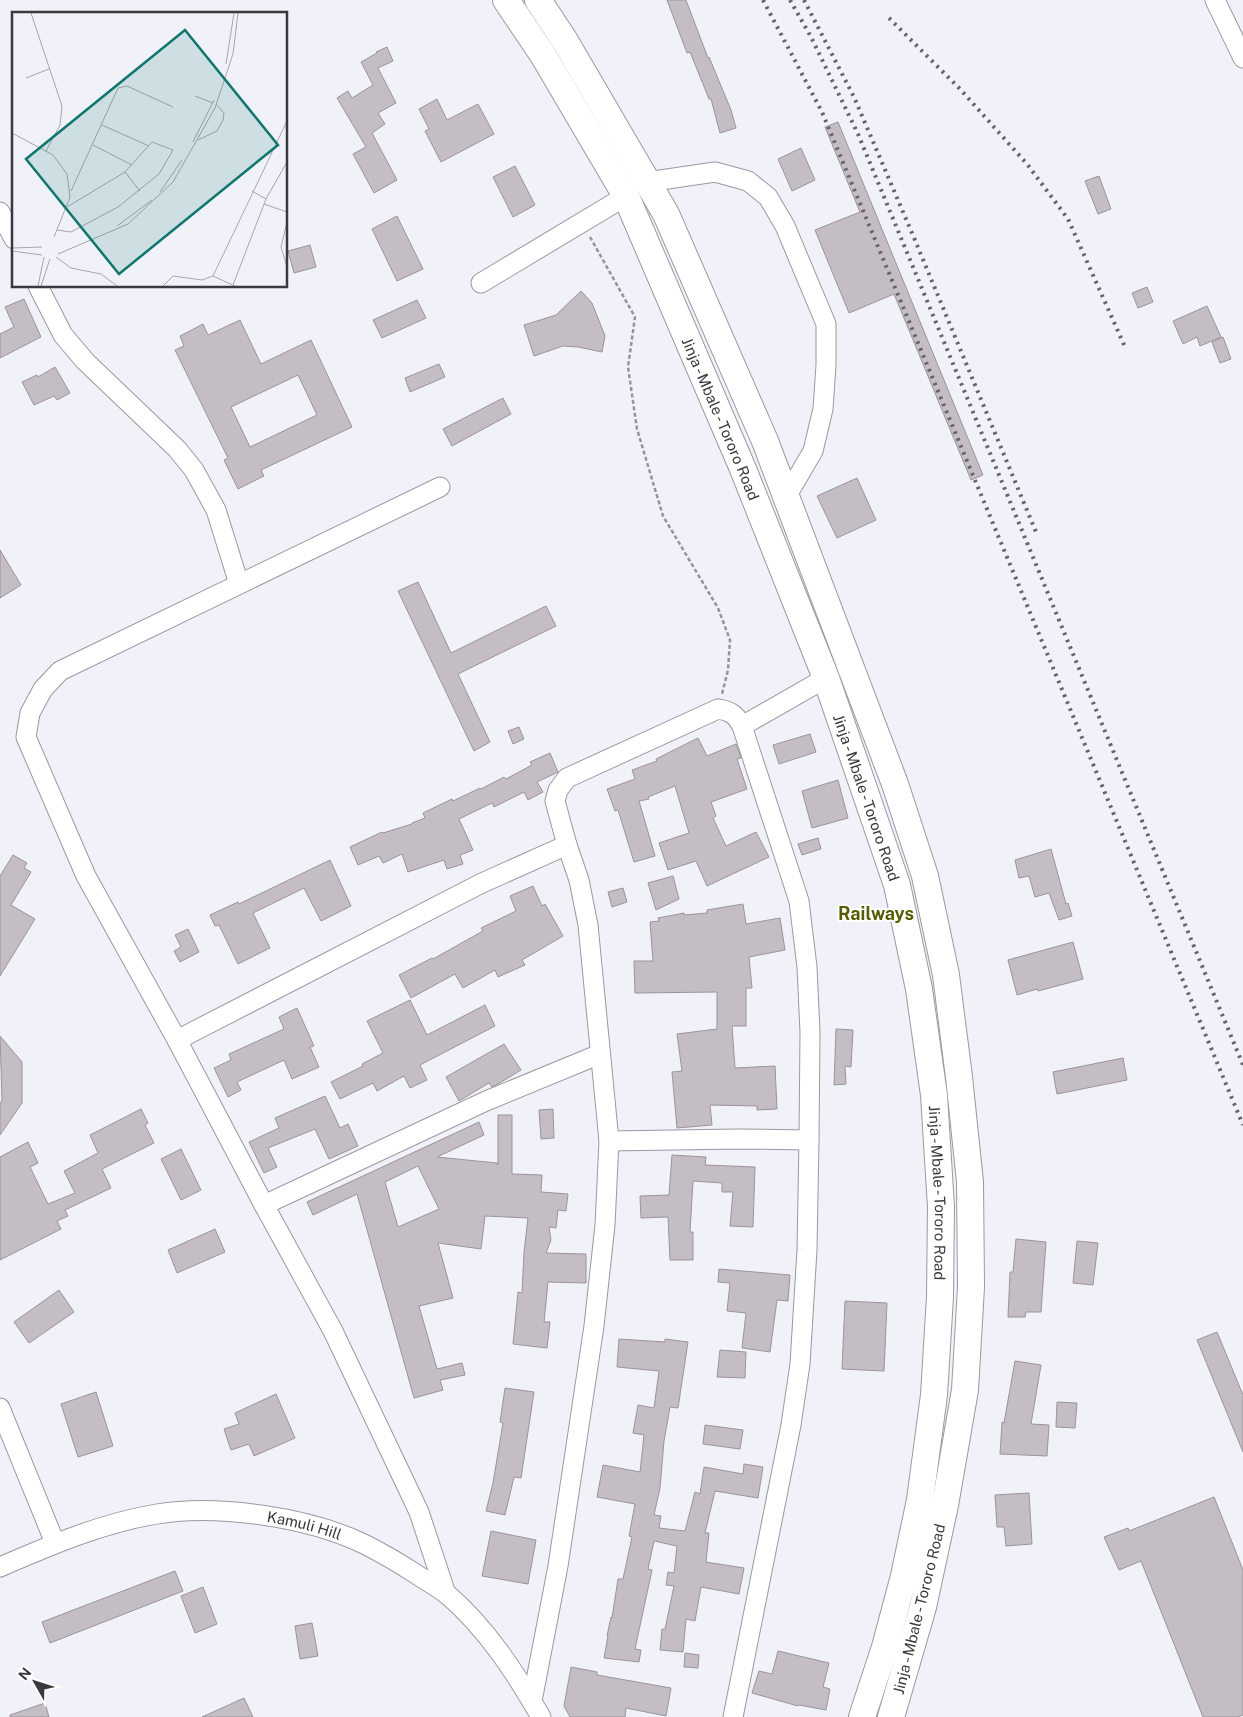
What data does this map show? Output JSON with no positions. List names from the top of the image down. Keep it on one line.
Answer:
{"streets":{"highway":["Jinja - Mbale - Tororo Road"],"street":["Kamuli Hill"]},"districts":["Railways"],"north":"top left"}
